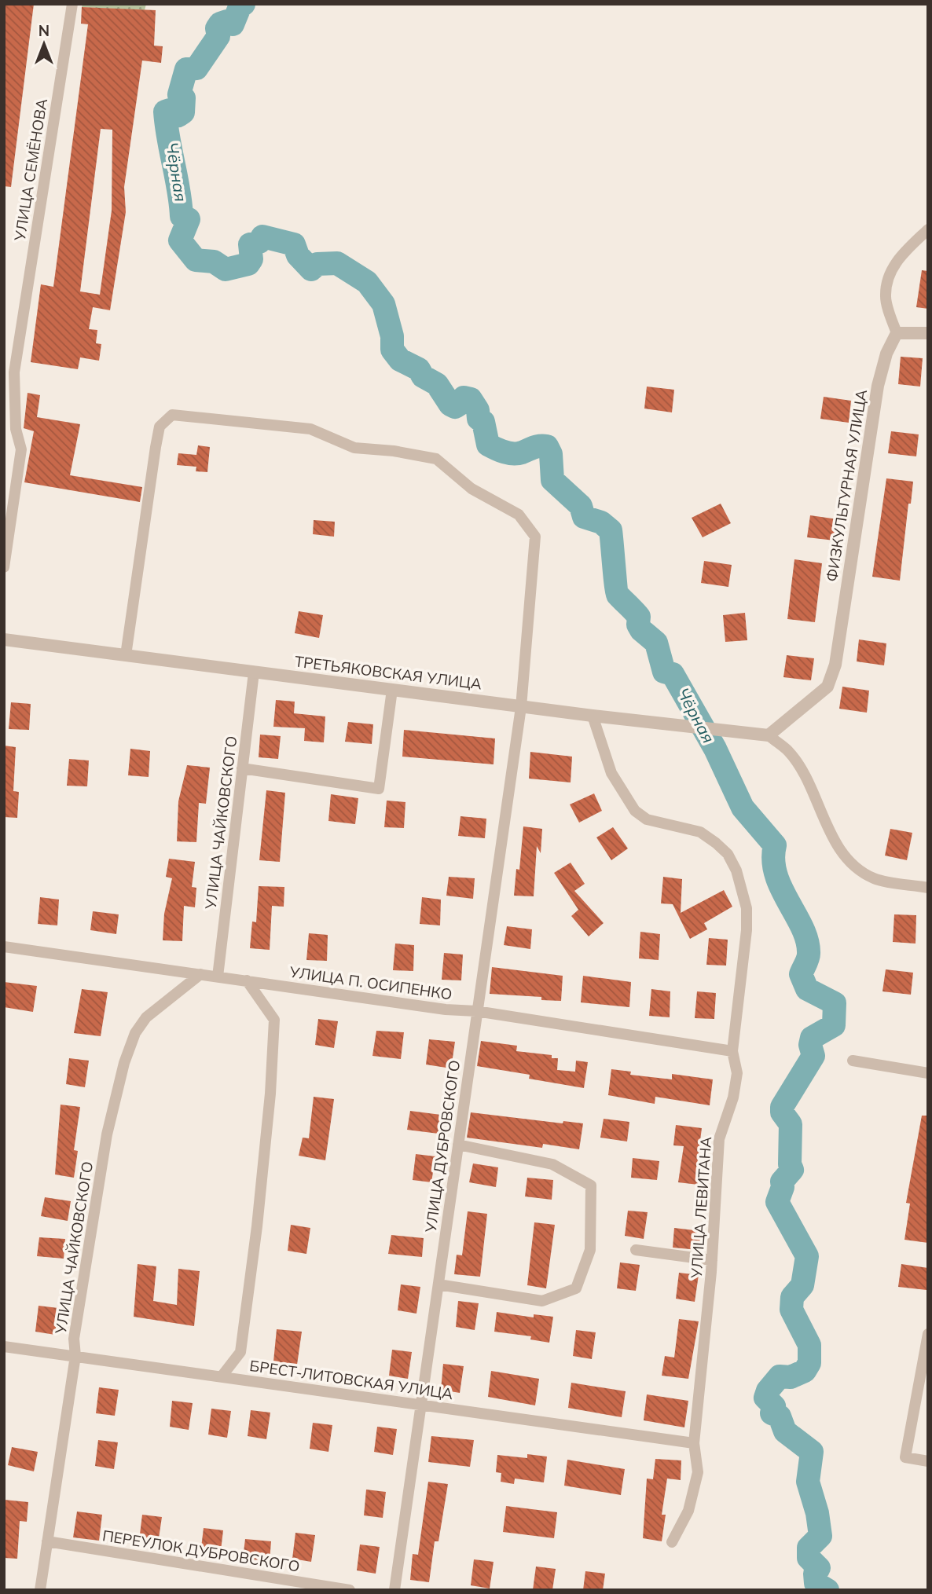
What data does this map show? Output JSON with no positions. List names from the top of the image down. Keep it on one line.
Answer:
{"streets":{"street":["УЛИЦА СЕМЁНОВА","ФИЗКУЛЬТУРНАЯ УЛИЦА","ТРЕТЬЯКОВСКАЯ УЛИЦА","УЛИЦА ЧАЙКОВСКОГО","УЛИЦА П. ОСИПЕНКО","УЛИЦА ДУБРОВСКОГО","УЛИЦА ЛЕВИТАНА","БРЕСТ-ЛИТОВСКАЯ УЛИЦА","ПЕРЕУЛОК ДУБРОВСКОГО"]},"crossings":[["ФИЗКУЛЬТУРНАЯ УЛИЦА","ТРЕТЬЯКОВСКАЯ УЛИЦА"],["ТРЕТЬЯКОВСКАЯ УЛИЦА","УЛИЦА ЧАЙКОВСКОГО"],["ТРЕТЬЯКОВСКАЯ УЛИЦА","УЛИЦА ДУБРОВСКОГО"],["ТРЕТЬЯКОВСКАЯ УЛИЦА","УЛИЦА ЛЕВИТАНА"],["УЛИЦА ЧАЙКОВСКОГО","УЛИЦА П. ОСИПЕНКО"],["УЛИЦА ЧАЙКОВСКОГО","БРЕСТ-ЛИТОВСКАЯ УЛИЦА"],["УЛИЦА ЧАЙКОВСКОГО","ПЕРЕУЛОК ДУБРОВСКОГО"],["УЛИЦА П. ОСИПЕНКО","УЛИЦА ДУБРОВСКОГО"],["УЛИЦА П. ОСИПЕНКО","УЛИЦА ЛЕВИТАНА"],["УЛИЦА ДУБРОВСКОГО","БРЕСТ-ЛИТОВСКАЯ УЛИЦА"],["УЛИЦА ЛЕВИТАНА","БРЕСТ-ЛИТОВСКАЯ УЛИЦА"]],"water":["Чёрная"],"north":"top"}
